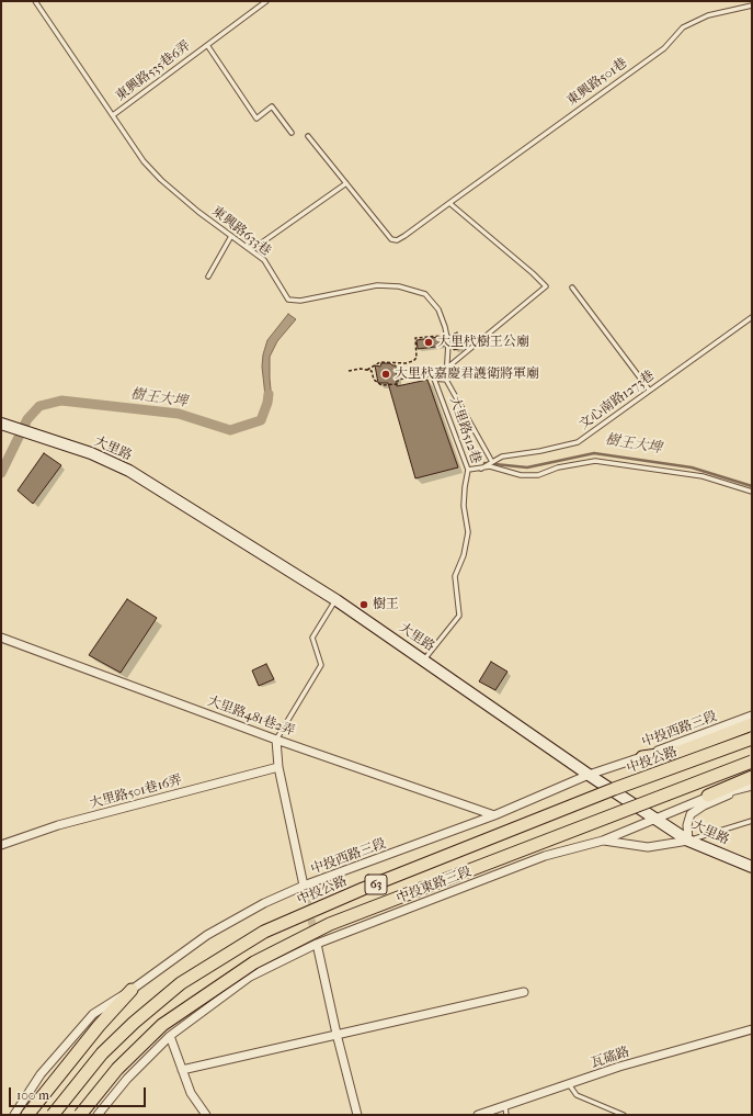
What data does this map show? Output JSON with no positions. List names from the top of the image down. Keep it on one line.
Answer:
{"streets":{"main road":["中投公路","63"],"street":["大里路","大里路481巷2弄","中投西路三段","大里路501巷16弄","中投東路三段","瓦磘路"],"lane":["東興路535巷6弄","東興路501巷","東興路633巷","文心南路1273巷","大里路512巷"]},"crossings":[["東興路535巷6弄","東興路633巷"],["東興路633巷","大里路512巷"],["文心南路1273巷","大里路512巷"],["大里路512巷","大里路"],["大里路","中投西路三段"],["大里路","中投東路三段"],["大里路481巷2弄","中投西路三段"]],"water":["樹王大埤"],"places":["大里杙樹王公廟","大里杙嘉慶君護衛將軍廟","樹王"],"scale_bar":"100 m"}
